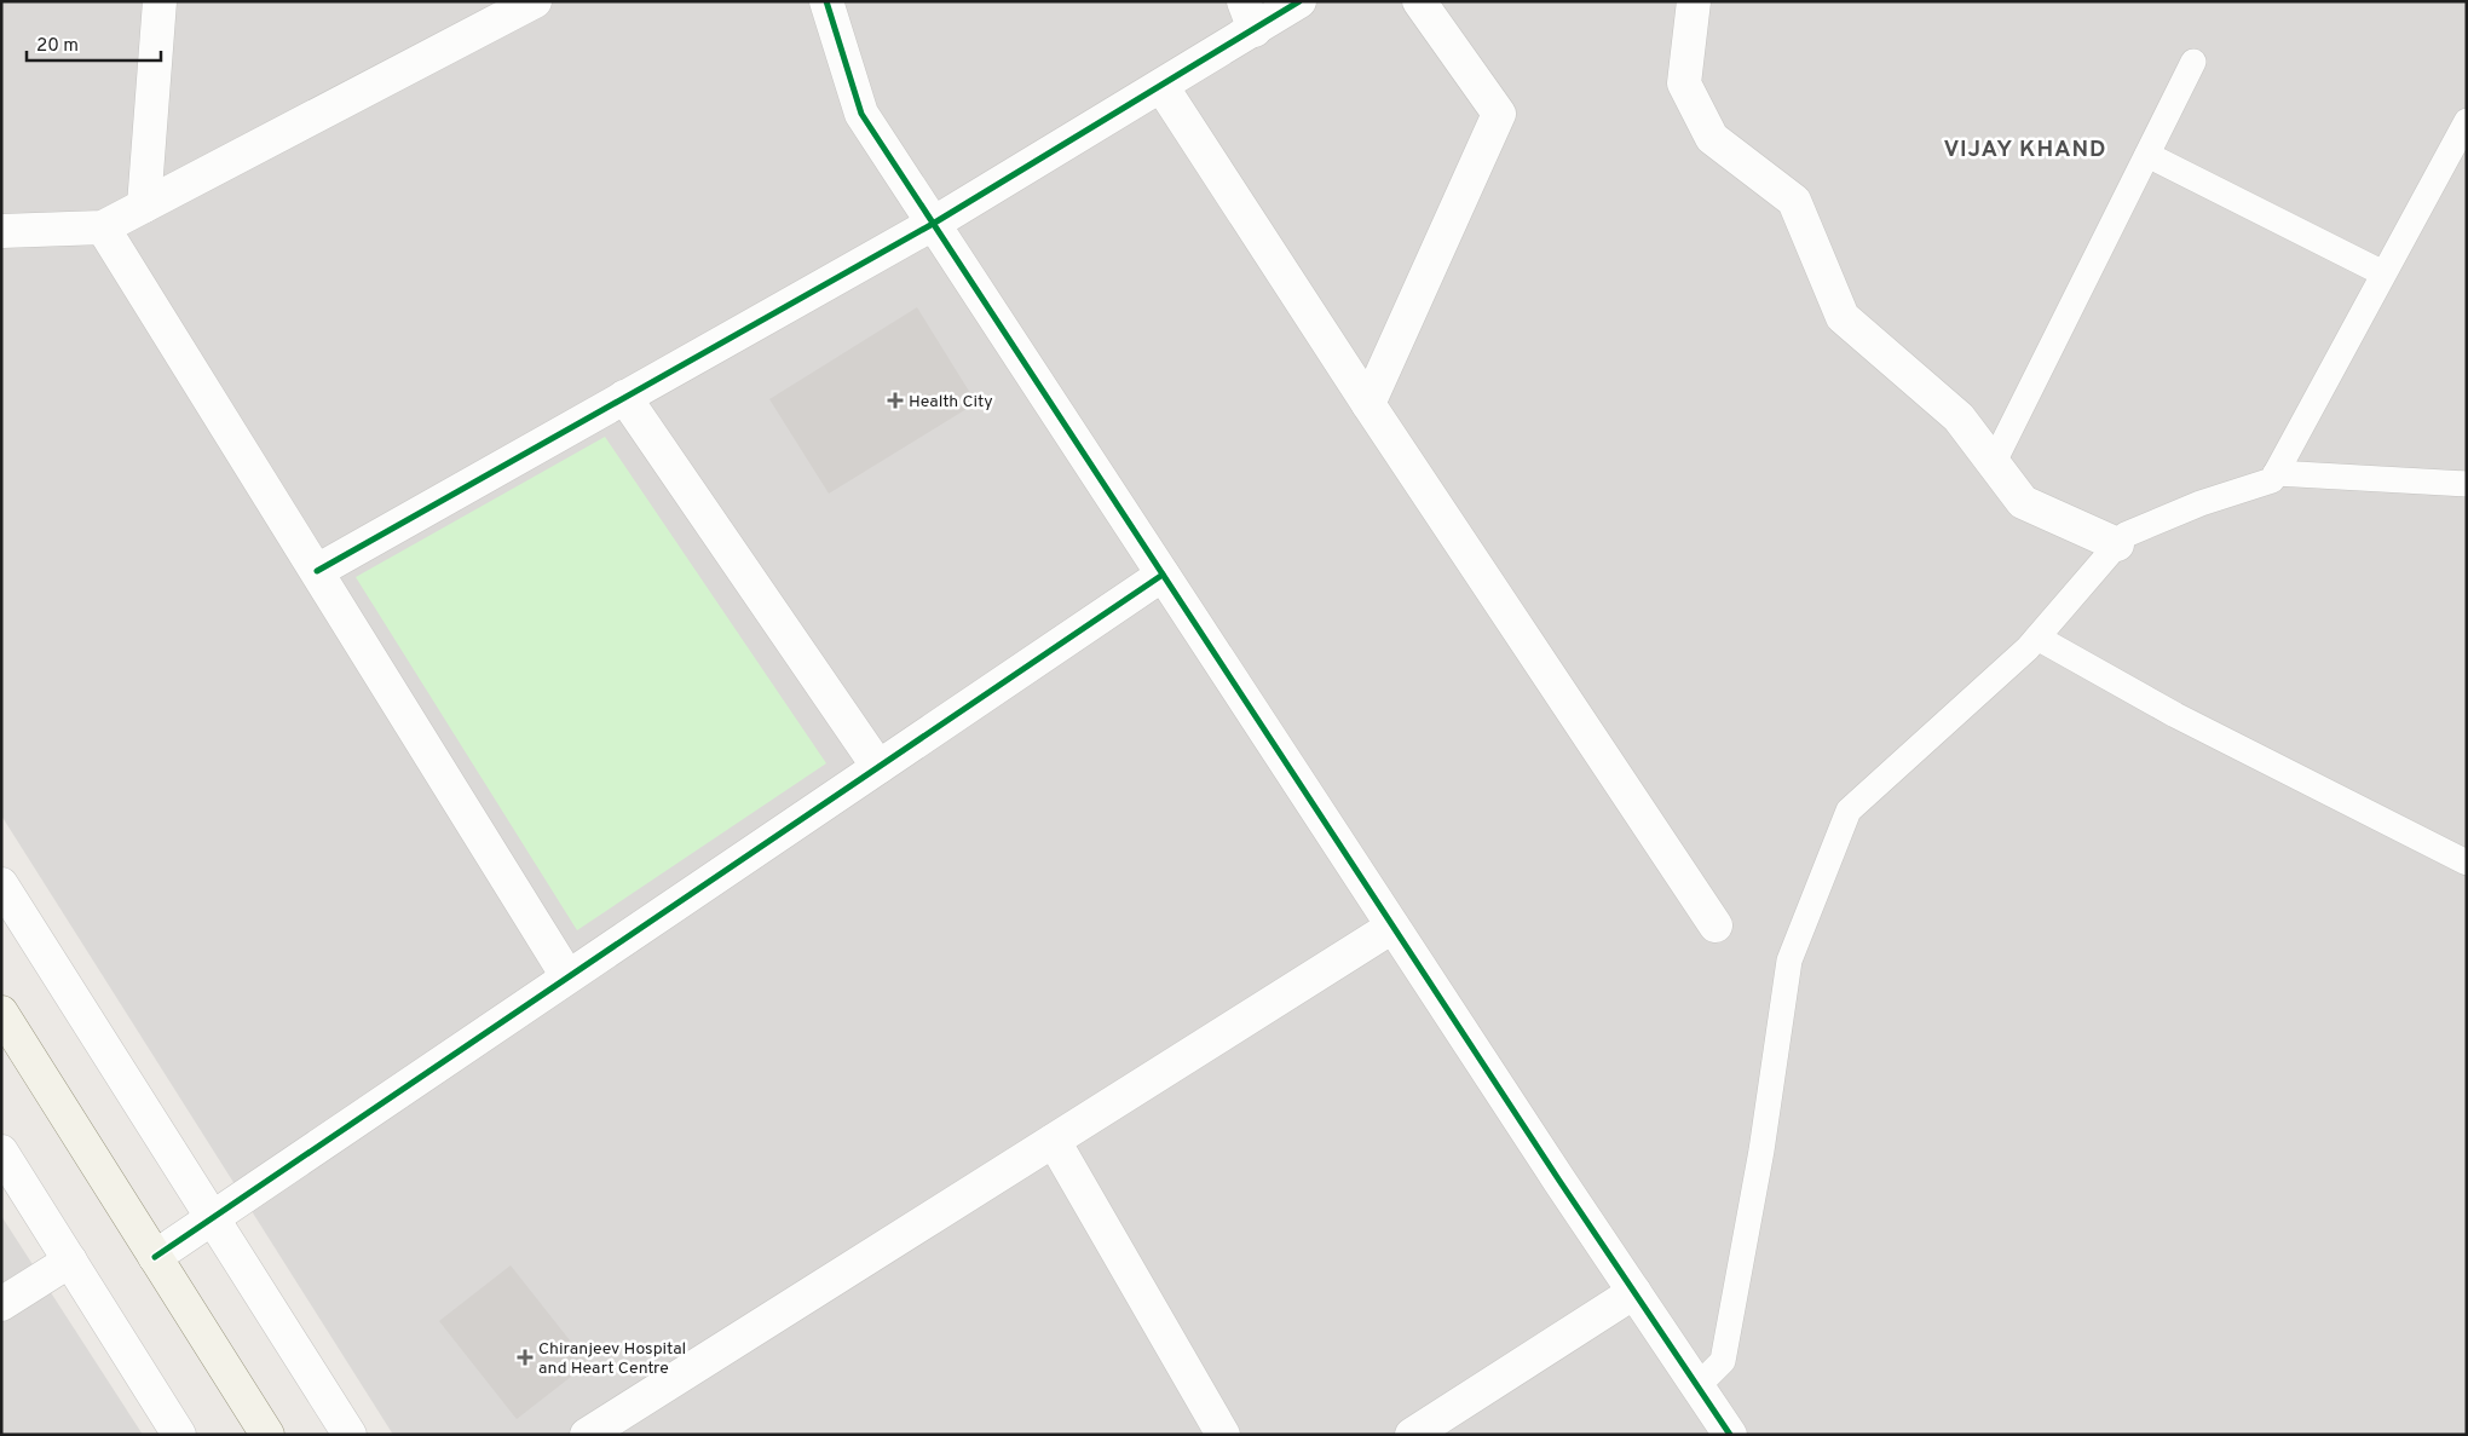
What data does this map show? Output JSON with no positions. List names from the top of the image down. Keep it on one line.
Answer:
{"districts":["VIJAY KHAND"],"places":{"health":["Health City","Chiranjeev Hospital and Heart Centre"]},"scale_bar":"20 m"}
